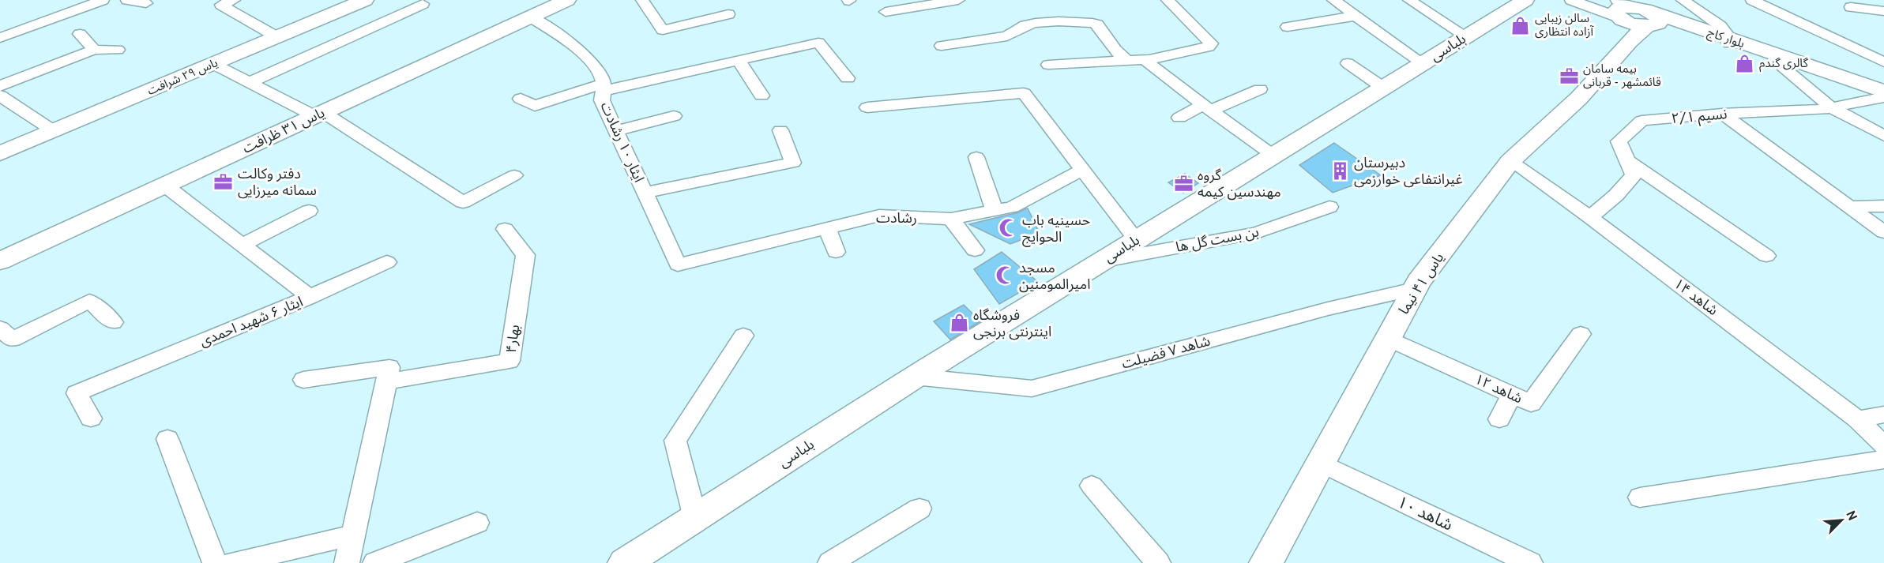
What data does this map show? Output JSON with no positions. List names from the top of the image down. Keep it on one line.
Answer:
{"streets":{"street":["بلوار کاج","بلباسی","یاس ۲۹ شرافت","نسیم ۲/۱","یاس ۳۱ ظرافت","ایثار ۱۰ رشادت","رشادت","بن بست گل ها","یاس ۴۱ نیما","شاهد ۱۴","ایثار ۶ شهید احمدی","بهار۴","شاهد ۷ فضیلت","شاهد ۱۲","شاهد ۱۰"]},"crossings":[["بلوار کاج","نسیم ۲/۱"],["بلوار کاج","یاس ۴۱ نیما"],["بلباسی","بن بست گل ها"],["بلباسی","شاهد ۷ فضیلت"],["نسیم ۲/۱","شاهد ۱۴"],["یاس ۳۱ ظرافت","ایثار ۱۰ رشادت"],["یاس ۳۱ ظرافت","ایثار ۶ شهید احمدی"],["ایثار ۱۰ رشادت","رشادت"],["یاس ۴۱ نیما","شاهد ۱۴"],["یاس ۴۱ نیما","شاهد ۷ فضیلت"],["یاس ۴۱ نیما","شاهد ۱۲"],["یاس ۴۱ نیما","شاهد ۱۰"]],"places":{"shop":["سالن زیبایی آزاده انتظاری","گالری گندم","فروشگاه اینترنتی برنجی"],"office":["بیمه سامان قائمشهر - قربانی","دفتر وکالت سمانه میرزایی","گروه مهندسین کیمه"],"building":["دبیرستان غیرانتفاعی خوارزمی"],"mosque":["حسینیه باب الحوایج","مسجد امیرالمومنین"]},"north":"top right"}
